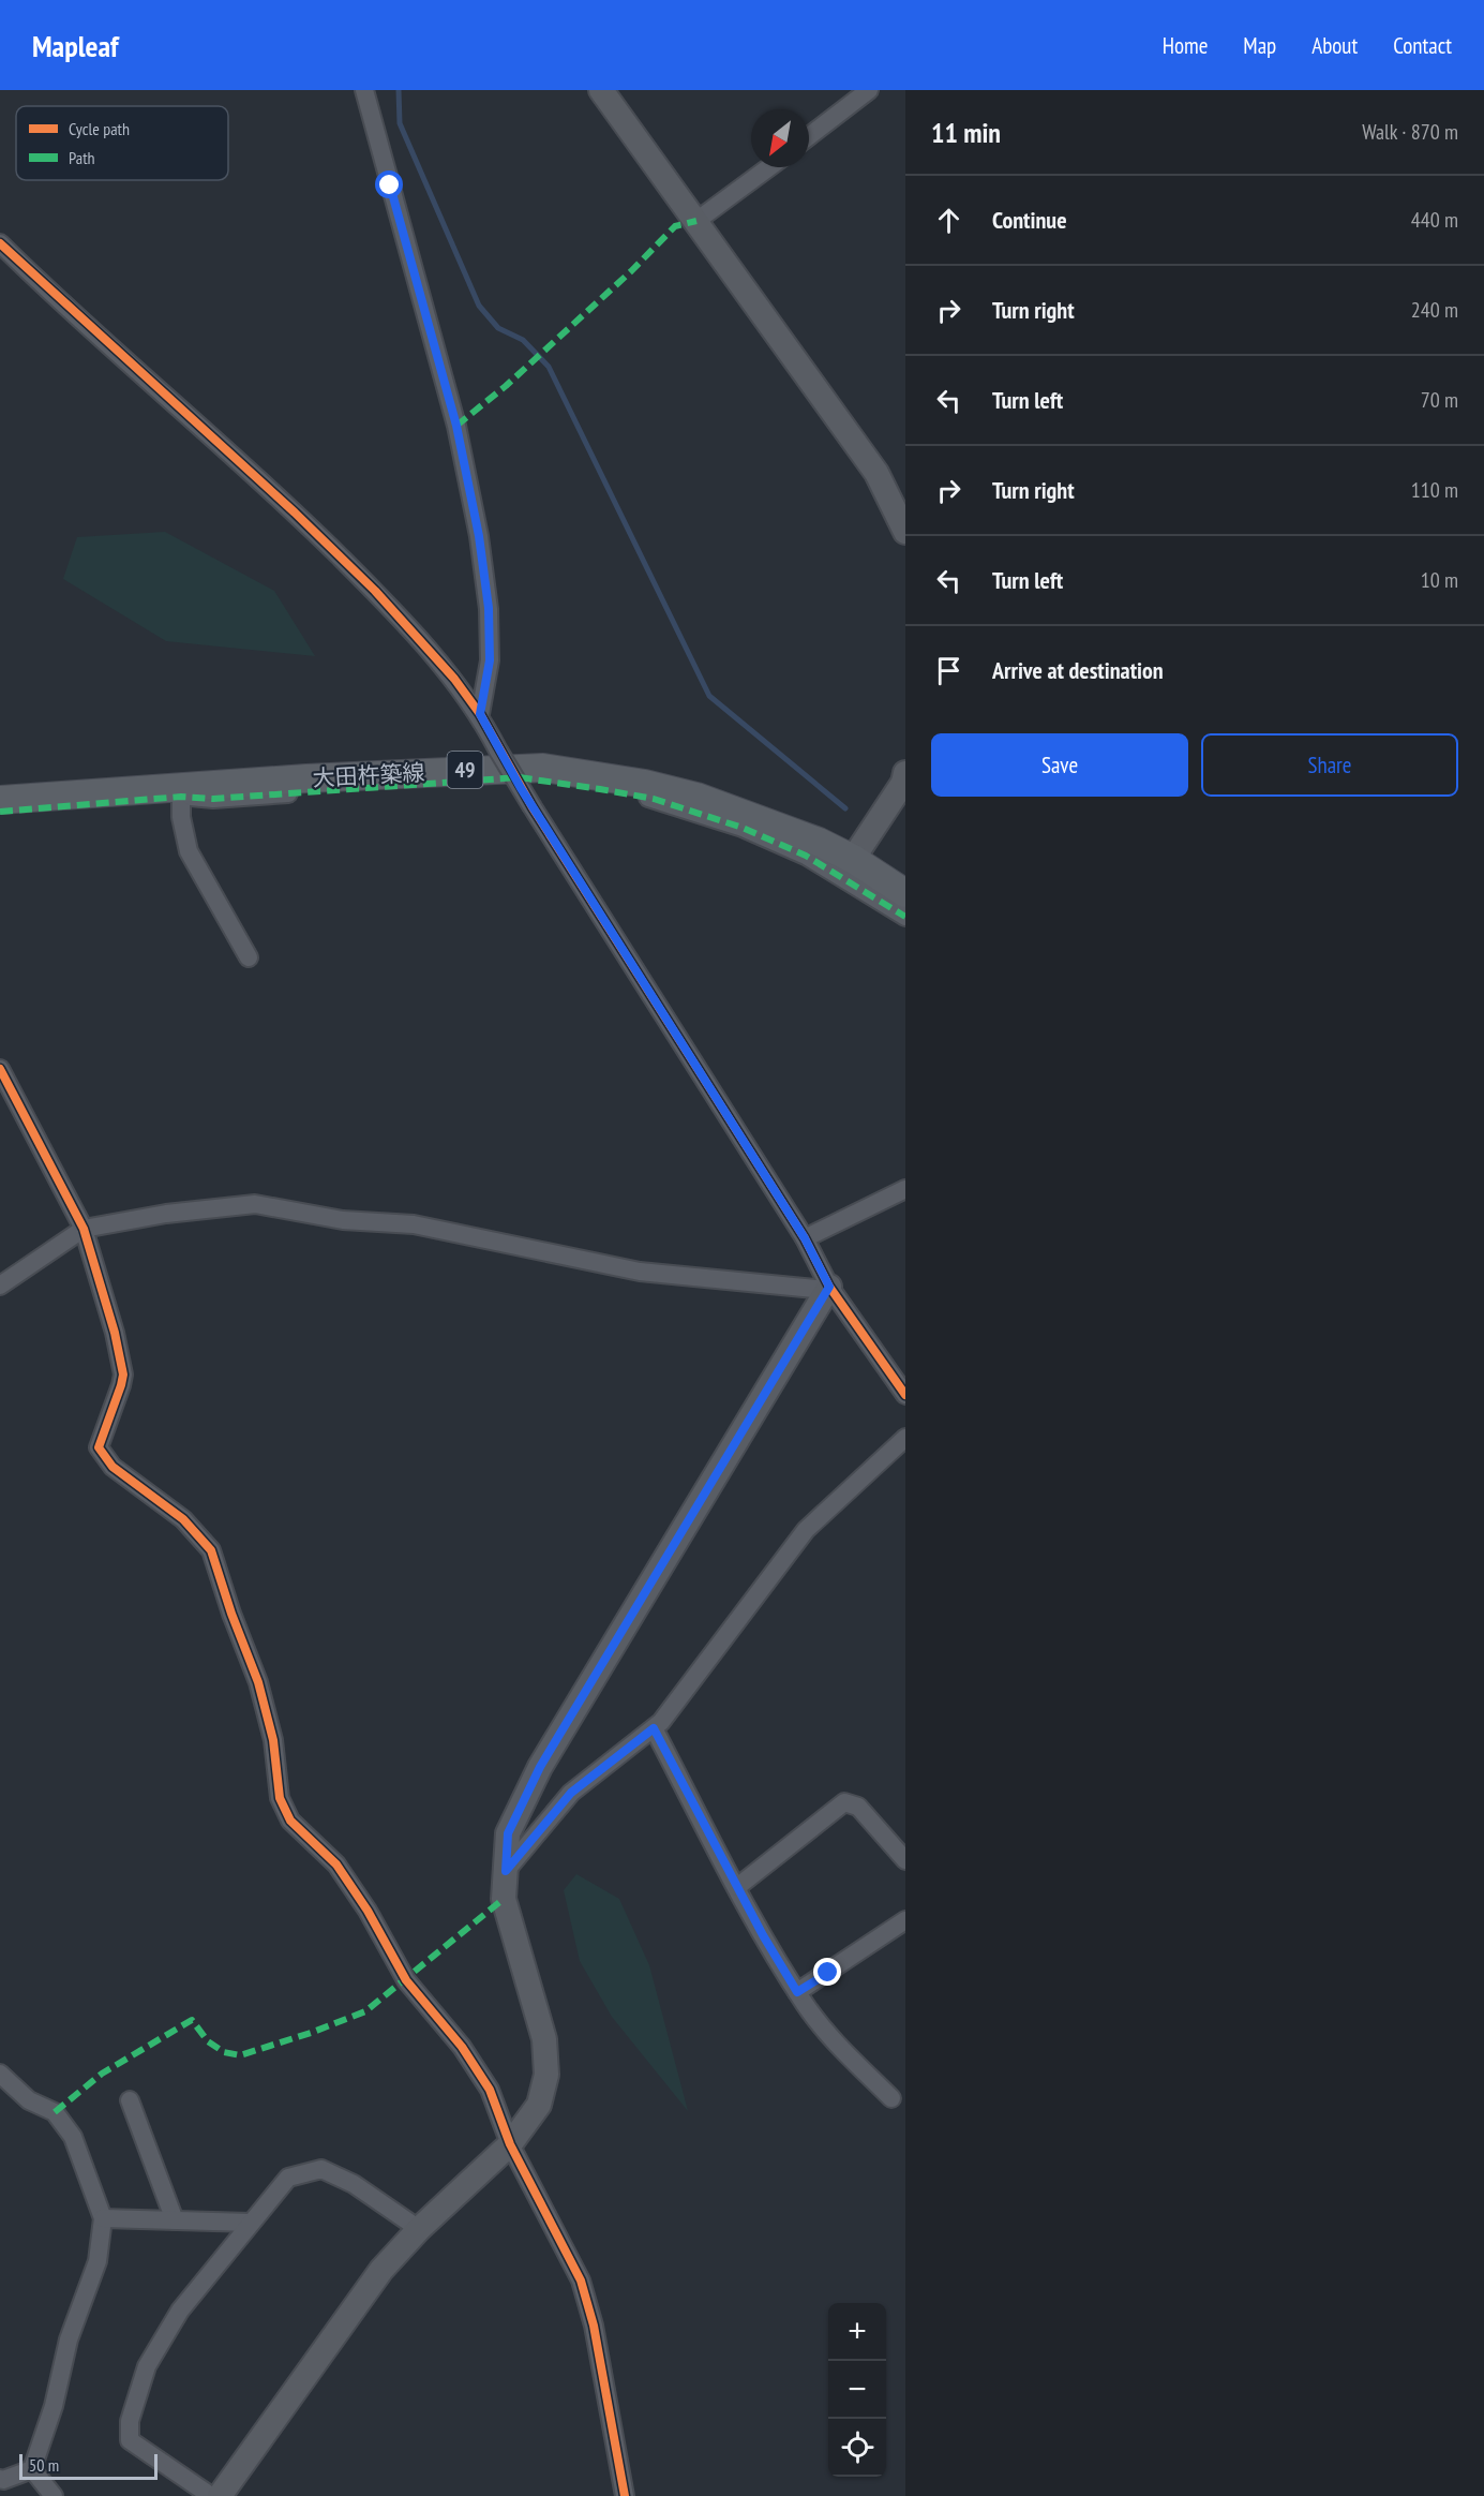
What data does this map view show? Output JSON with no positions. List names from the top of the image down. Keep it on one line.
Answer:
{"streets":{"main road":["49","大田杵築線"]},"legend":["Cycle path","Path"],"scale_bar":"50 m","north":"bottom left","page":{"header":"Mapleaf","nav":["Home","Map","About","Contact"],"heading":["11 min","Walk · 870 m"],"list":[["Continue","440 m"],["Turn right","240 m"],["Turn left","70 m"],["Turn right","110 m"],["Turn left","10 m"],"Arrive at destination"],"buttons":["Save","Share"],"map_buttons":["+","−"],"scale":"50 m"}}
